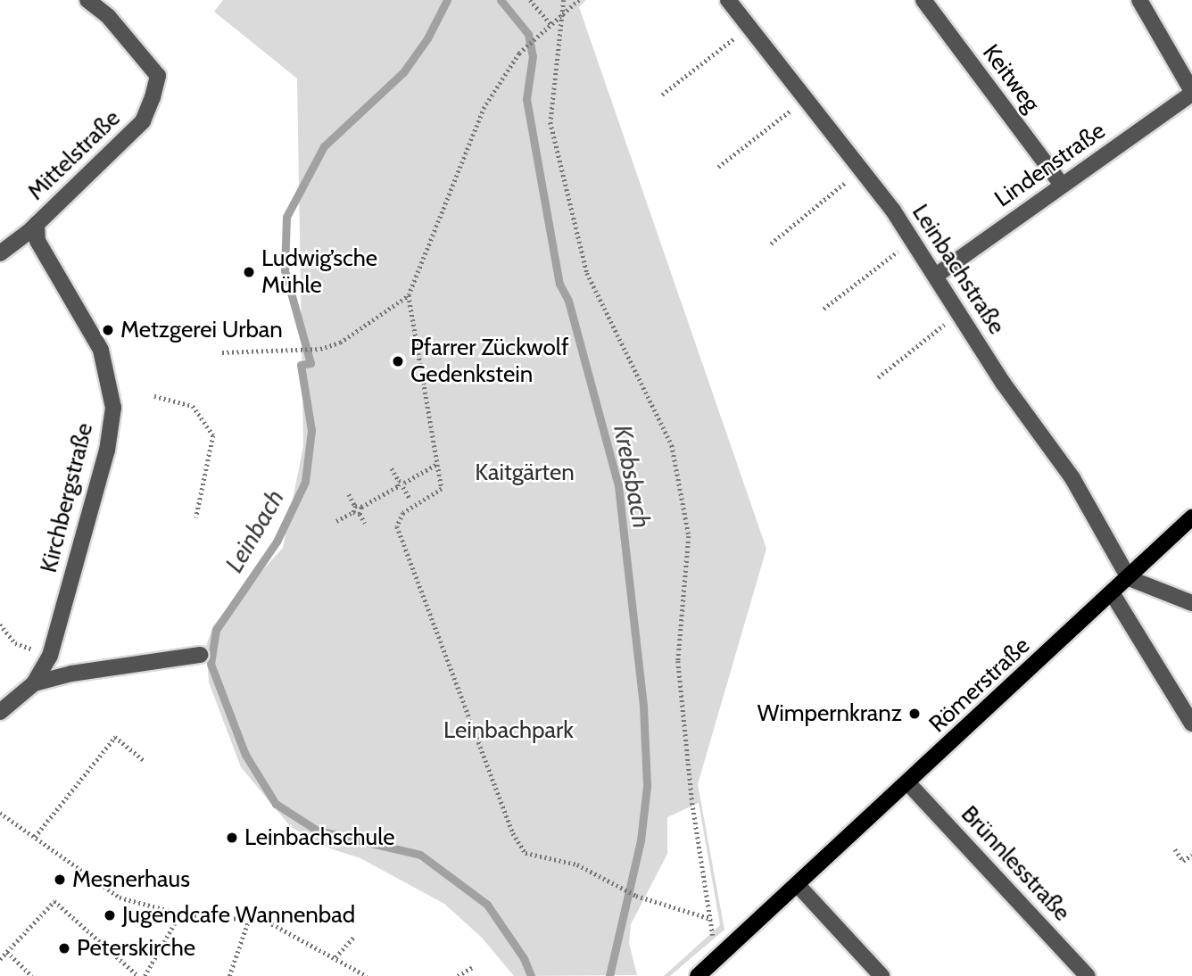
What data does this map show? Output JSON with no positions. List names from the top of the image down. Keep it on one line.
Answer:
{"streets":{"main road":["Römerstraße"],"street":["Keitweg","Mittelstraße","Lindenstraße","Leinbachstraße","Kirchbergstraße","Brünnlesstraße"]},"crossings":[["Keitweg","Lindenstraße"],["Mittelstraße","Kirchbergstraße"],["Lindenstraße","Leinbachstraße"],["Leinbachstraße","Römerstraße"],["Römerstraße","Brünnlesstraße"]],"water":["Krebsbach","Leinbach"],"parks":["Kaitgärten","Leinbachpark"],"places":["Ludwig’sche Mühle","Metzgerei Urban","Pfarrer Zückwolf Gedenkstein","Wimpernkranz","Leinbachschule","Mesnerhaus","Jugendcafe Wannenbad","Peterskirche"]}
